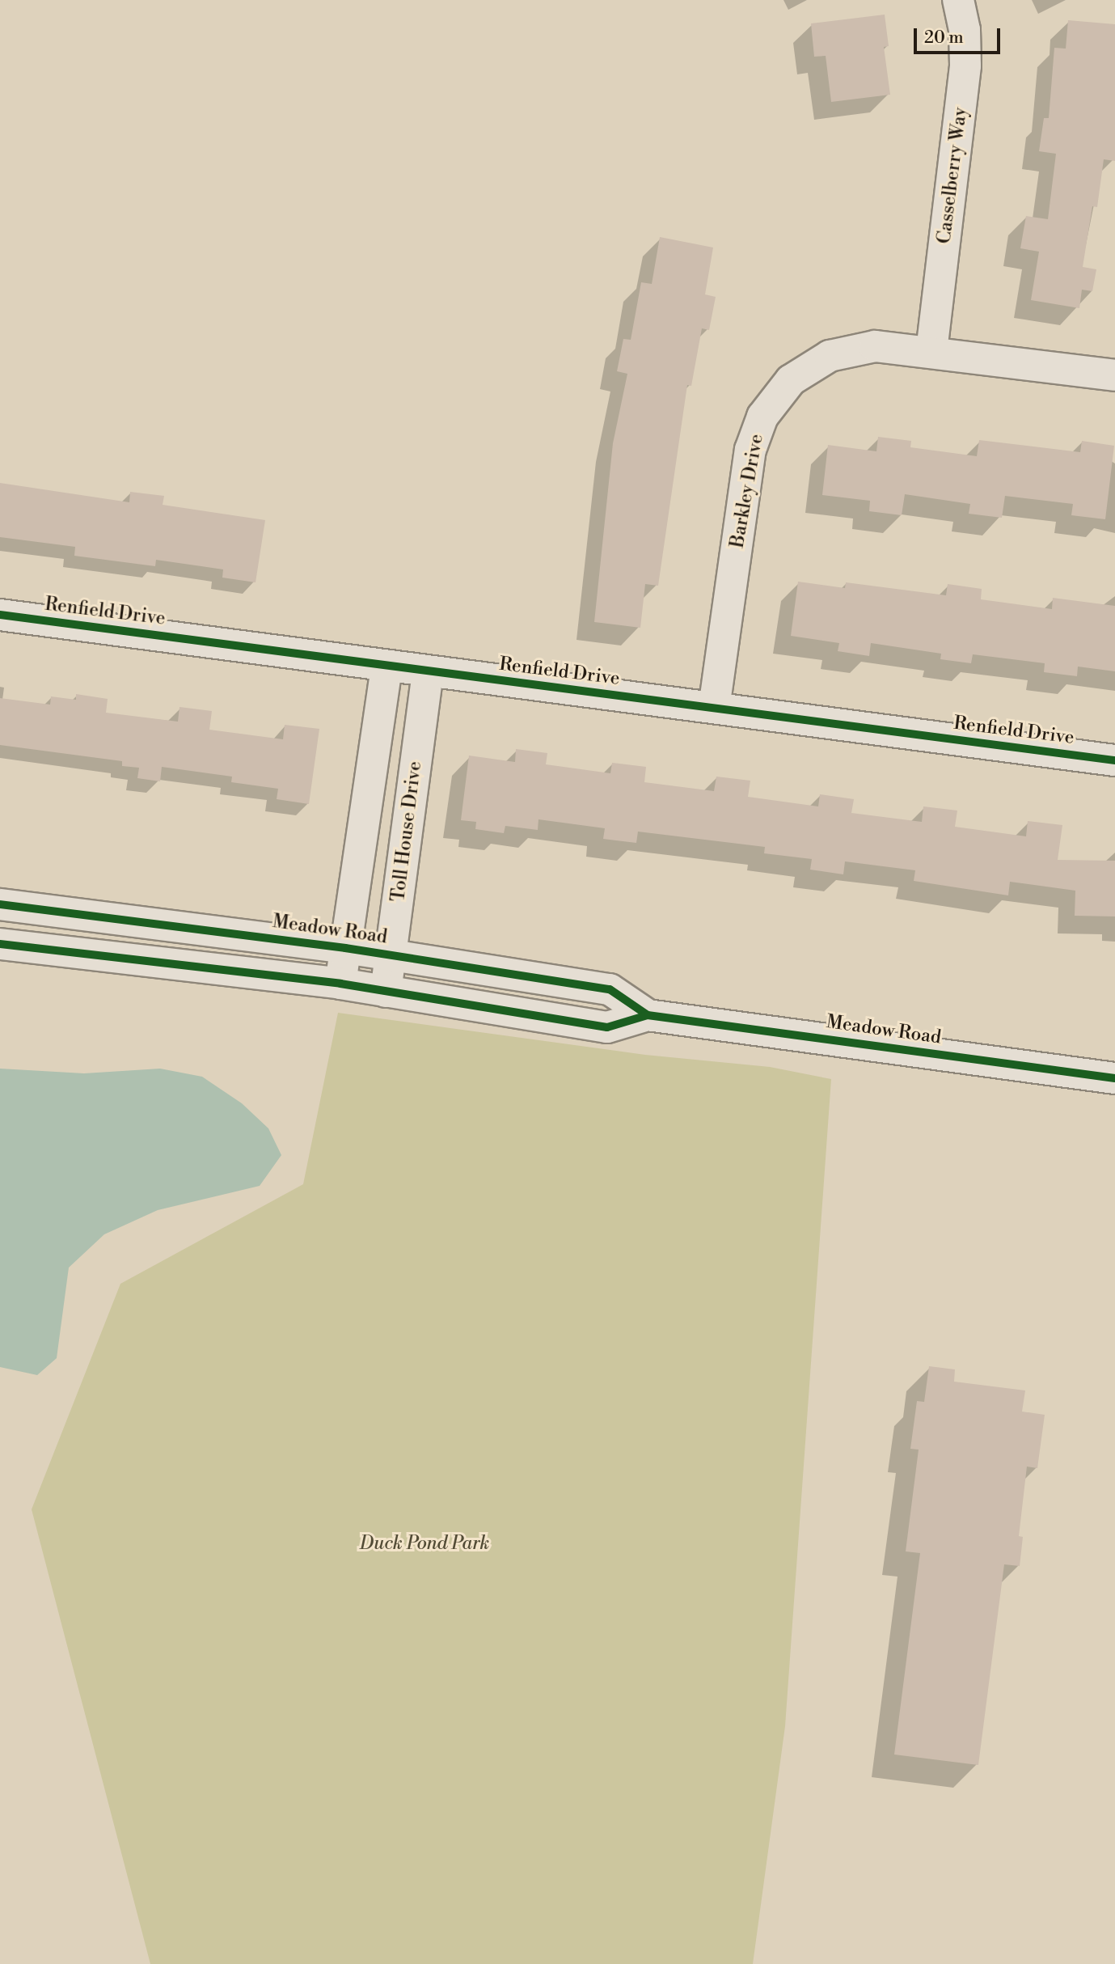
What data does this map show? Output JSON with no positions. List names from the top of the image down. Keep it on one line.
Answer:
{"streets":{"street":["Casselberry Way","Barkley Drive","Renfield Drive","Toll House Drive","Meadow Road"]},"crossings":[["Casselberry Way","Barkley Drive"],["Barkley Drive","Renfield Drive"],["Renfield Drive","Toll House Drive"],["Toll House Drive","Meadow Road"]],"parks":["Duck Pond Park"],"scale_bar":"20 m"}
